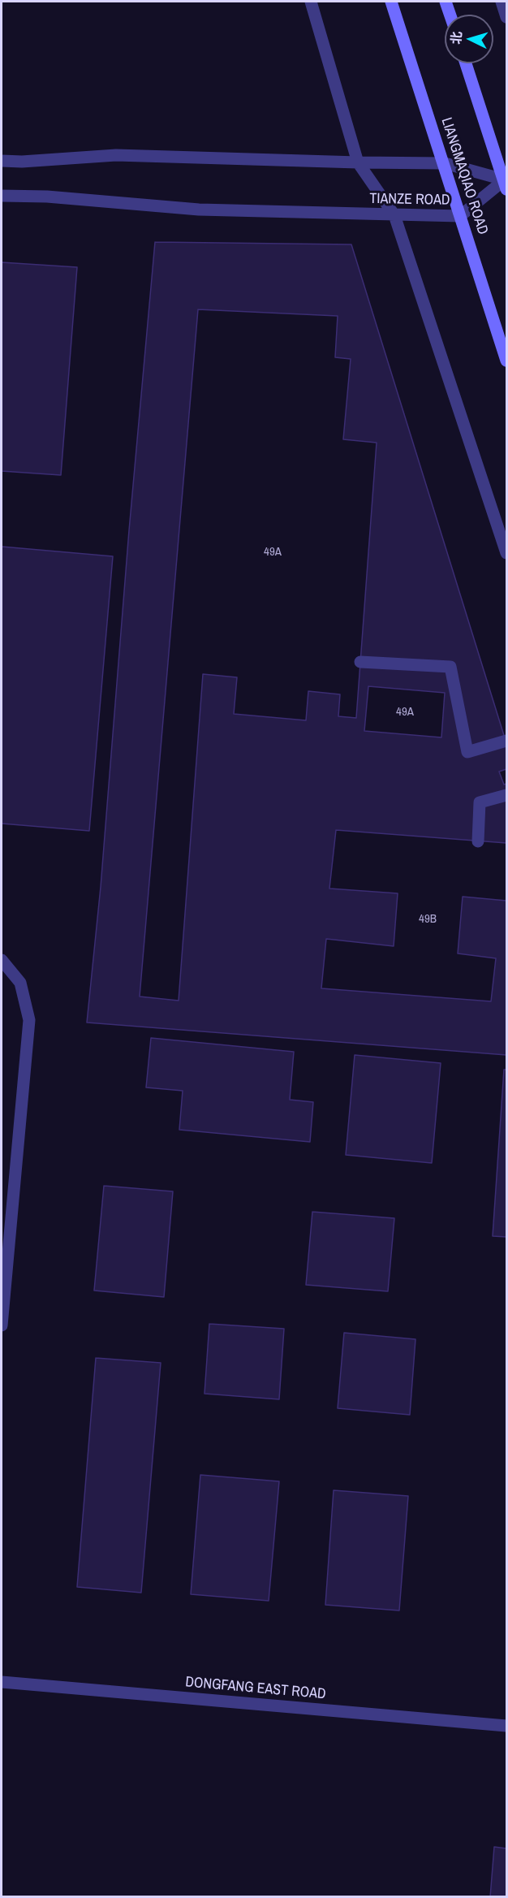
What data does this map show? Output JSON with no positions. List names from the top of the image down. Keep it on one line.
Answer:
{"streets":{"main road":["LIANGMAQIAO ROAD"],"street":["TIANZE ROAD","DONGFANG EAST ROAD"]},"crossings":[["LIANGMAQIAO ROAD","TIANZE ROAD"]],"house_numbers":["49A","49A","49B"],"north":"left"}
